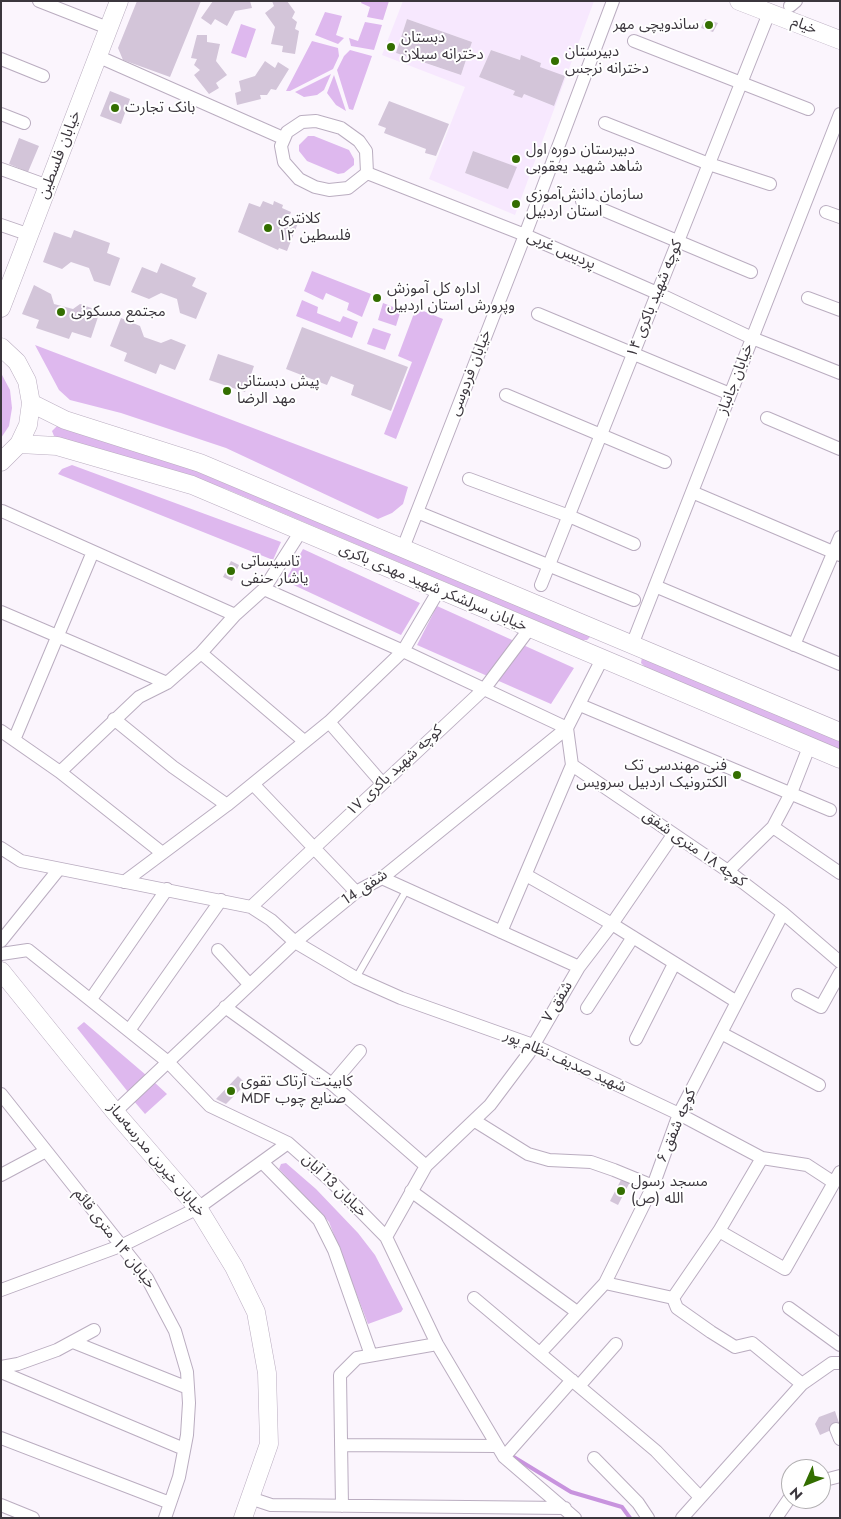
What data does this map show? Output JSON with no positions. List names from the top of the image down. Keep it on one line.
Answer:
{"streets":{"main road":["خیام","خیابان فلسطین","خیابان سرلشکر شهید مهدی باکری","خیابان خیرین مدرسه‌ساز"],"street":["پردیس غربی","کوچه شهید باکری ۱۴","خیابان فردوسی","خیابان جانباز","کوچه شهید باکری ۱۷","کوچه ۱۸ متری شفق","شفق 14","شفق ۷","شهید صدیف نظام پور","کوچه شفق ۶","خیابان 13 آبان","خیابان ۱۴ متری قائم"]},"crossings":[["خیام","کوچه شهید باکری ۱۴"],["پردیس غربی","کوچه شهید باکری ۱۴"],["پردیس غربی","خیابان فردوسی"],["پردیس غربی","خیابان جانباز"],["خیابان فردوسی","خیابان سرلشکر شهید مهدی باکری"],["خیابان جانباز","خیابان سرلشکر شهید مهدی باکری"],["خیابان سرلشکر شهید مهدی باکری","کوچه شهید باکری ۱۷"],["خیابان سرلشکر شهید مهدی باکری","شفق 14"],["کوچه شهید باکری ۱۷","شهید صدیف نظام پور"],["کوچه ۱۸ متری شفق","شفق ۷"],["کوچه ۱۸ متری شفق","کوچه شفق ۶"],["شفق 14","شهید صدیف نظام پور"],["شفق 14","خیابان خیرین مدرسه‌ساز"],["شفق 14","خیابان 13 آبان"],["شفق ۷","شهید صدیف نظام پور"],["شفق ۷","خیابان 13 آبان"],["شهید صدیف نظام پور","کوچه شفق ۶"]],"places":["ساندویچی مهر","دبستان دخترانه سبلان","دبیرستان دخترانه نرجس","بانک تجارت","دبیرستان دوره اول شاهد شهید یعقوبی","سازمان دانش‌آموزی استان اردبیل","کلانتری ۱۲ فلسطین","اداره کل آموزش وپرورش استان اردبیل","مجتمع مسکونی","پیش دبستانی مهد الرضا","تاسیساتی یاشار حنفی","فنی مهندسی تک الکترونیک اردبیل سرویس","کابینت آرتاک تقوی MDF صنایع چوب","مسجد رسول الله (ص)"],"north":"bottom left"}
